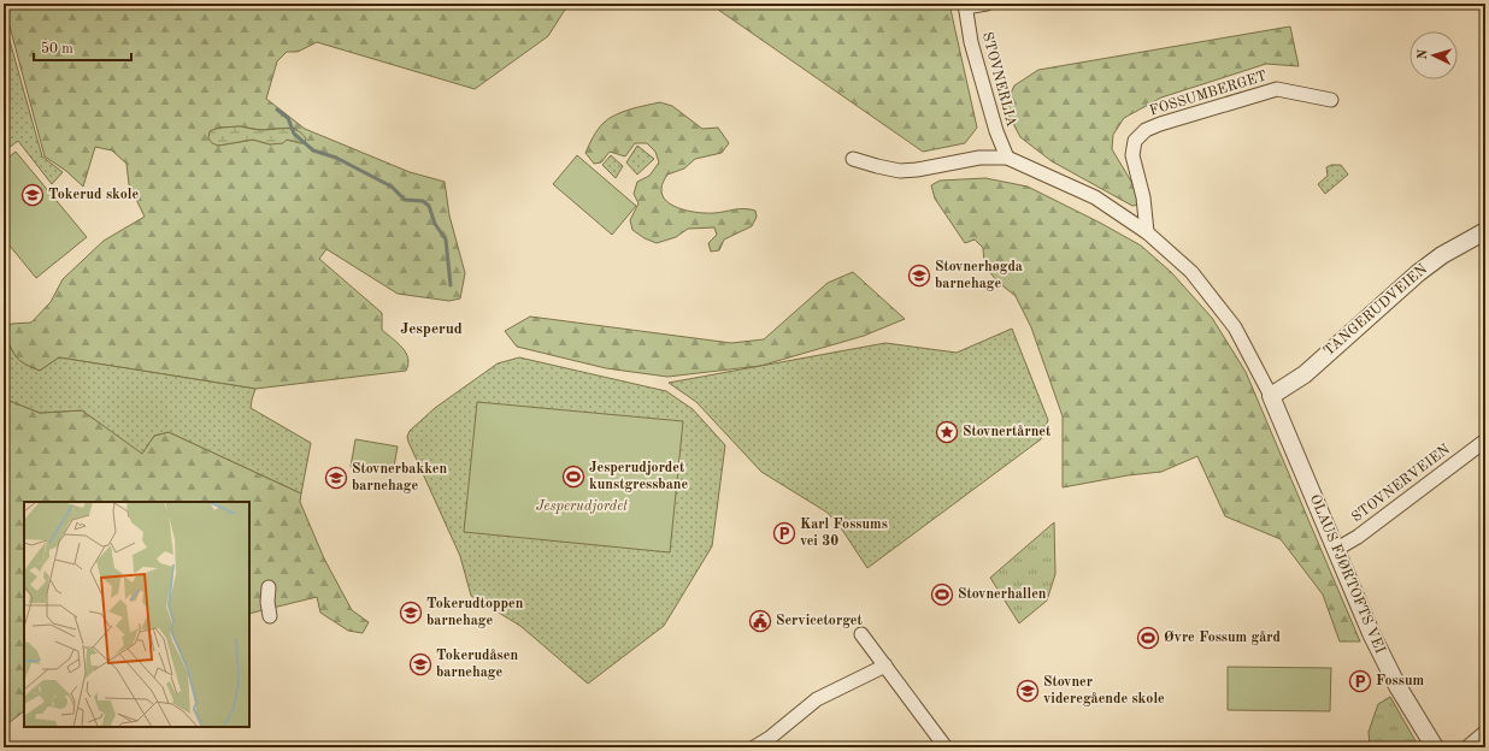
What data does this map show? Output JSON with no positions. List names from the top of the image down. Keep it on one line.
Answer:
{"streets":{"street":["STOVNERLIA","FOSSUMBERGET","TANGERUDVEIEN","STOVNERVEIEN","OLAUS FJØRTOFTS VEI"]},"crossings":[["TANGERUDVEIEN","OLAUS FJØRTOFTS VEI"],["STOVNERVEIEN","OLAUS FJØRTOFTS VEI"]],"districts":["Jesperud"],"parks":["Jesperudjordet"],"places":{"school or university":["Tokerud skole","Stovnerhøgda barnehage","Stovnerbakken barnehage","Tokerudtoppen barnehage","Tokerudåsen barnehage","Stovner videregående skole"],"place":["Stovnertårnet"],"sports":["Jesperudjordet kunstgressbane","Stovnerhallen","Øvre Fossum gård"],"parking":["Karl Fossums vei 30","Fossum"],"public building":["Servicetorget"]},"scale_bar":"50 m","north":"left"}
